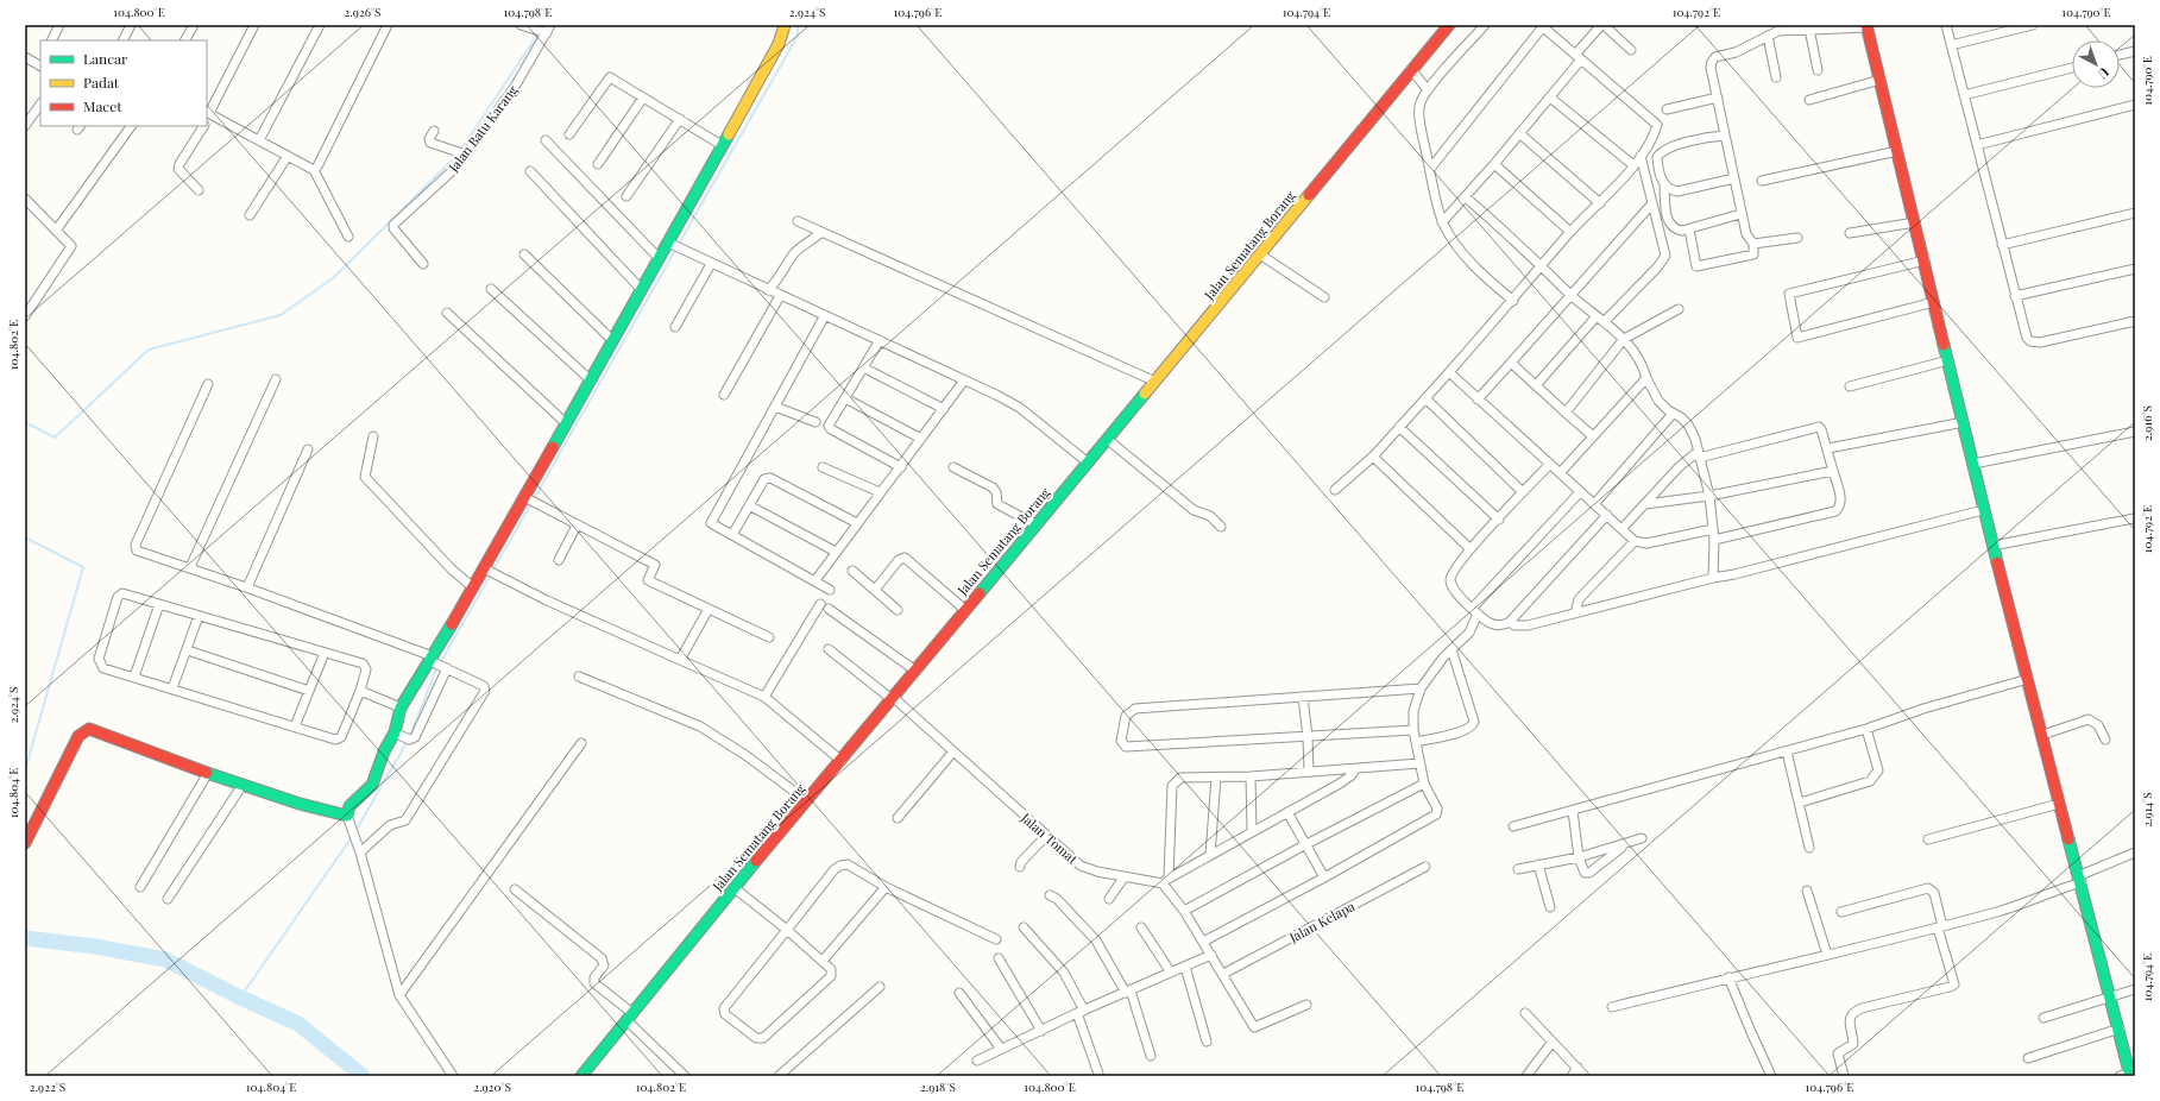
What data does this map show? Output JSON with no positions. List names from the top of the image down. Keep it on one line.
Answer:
{"streets":{"street":["Jalan Batu Karang","Jalan Sematang Borang","Jalan Tomat","Jalan Kelapa"]},"crossings":[["Jalan Sematang Borang","Jalan Tomat"]],"legend":["Lancar","Padat","Macet"],"north":"bottom right","coordinates":["104.800°E","2.926°S","104.798°E","2.924°S","104.796°E","104.794°E","104.792°E","104.790°E","104.802°E","2.916°S","104.804°E","2.914°S","2.922°S","2.920°S","2.918°S"]}
